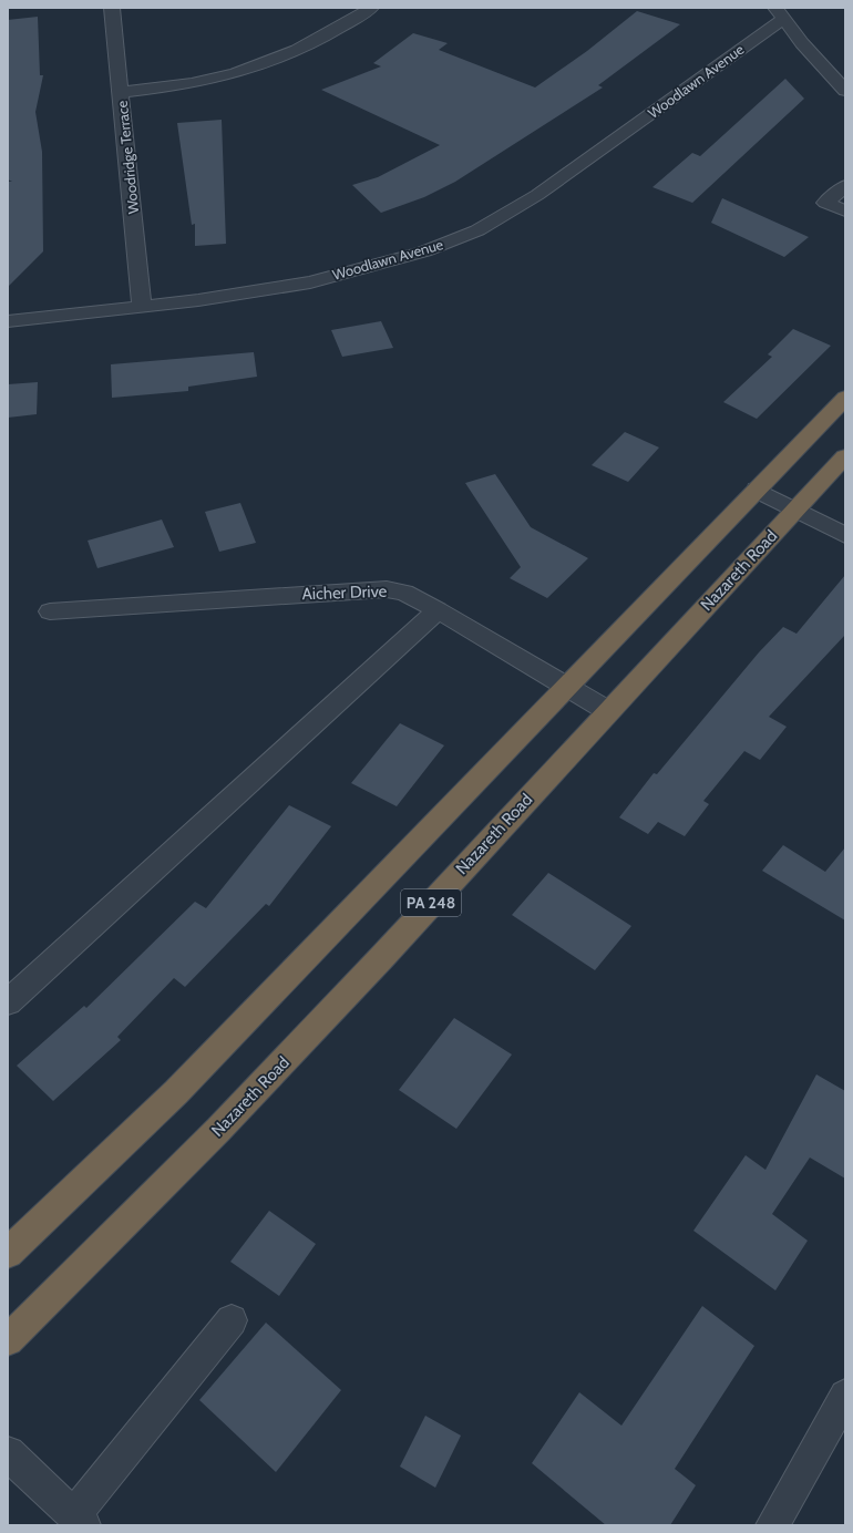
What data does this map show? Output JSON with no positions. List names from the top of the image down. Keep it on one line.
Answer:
{"streets":{"highway":["Nazareth Road","PA 248"],"street":["Woodlawn Avenue","Woodridge Terrace","Aicher Drive"]},"crossings":[["Woodlawn Avenue","Woodridge Terrace"],["Nazareth Road","Aicher Drive"],["Aicher Drive","PA 248"]]}
